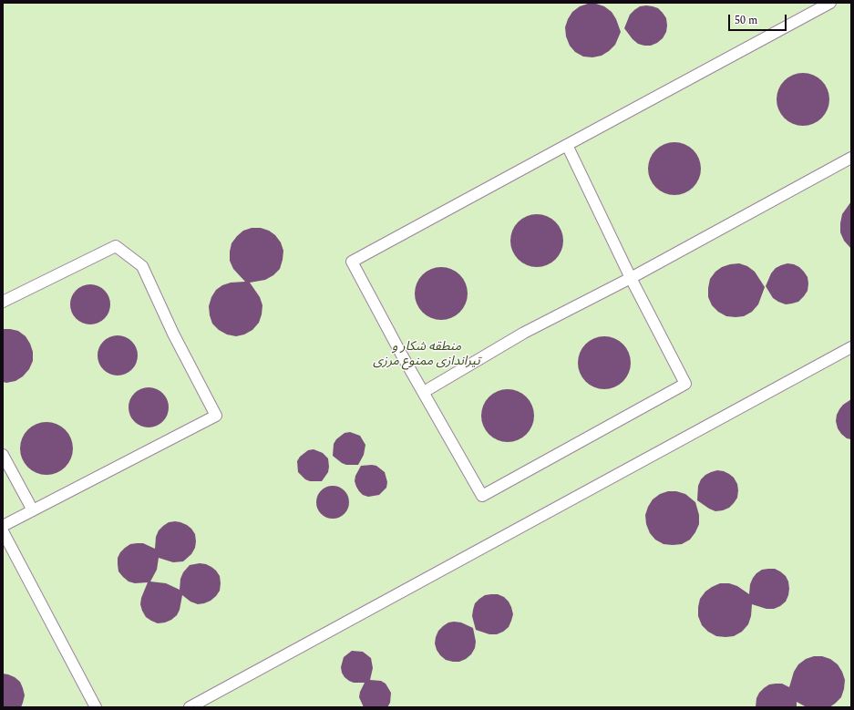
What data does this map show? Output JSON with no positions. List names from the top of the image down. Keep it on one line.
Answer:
{"parks":["منطقه شکار و تیراندازی ممنوع مرزی"],"scale_bar":"50 m"}
